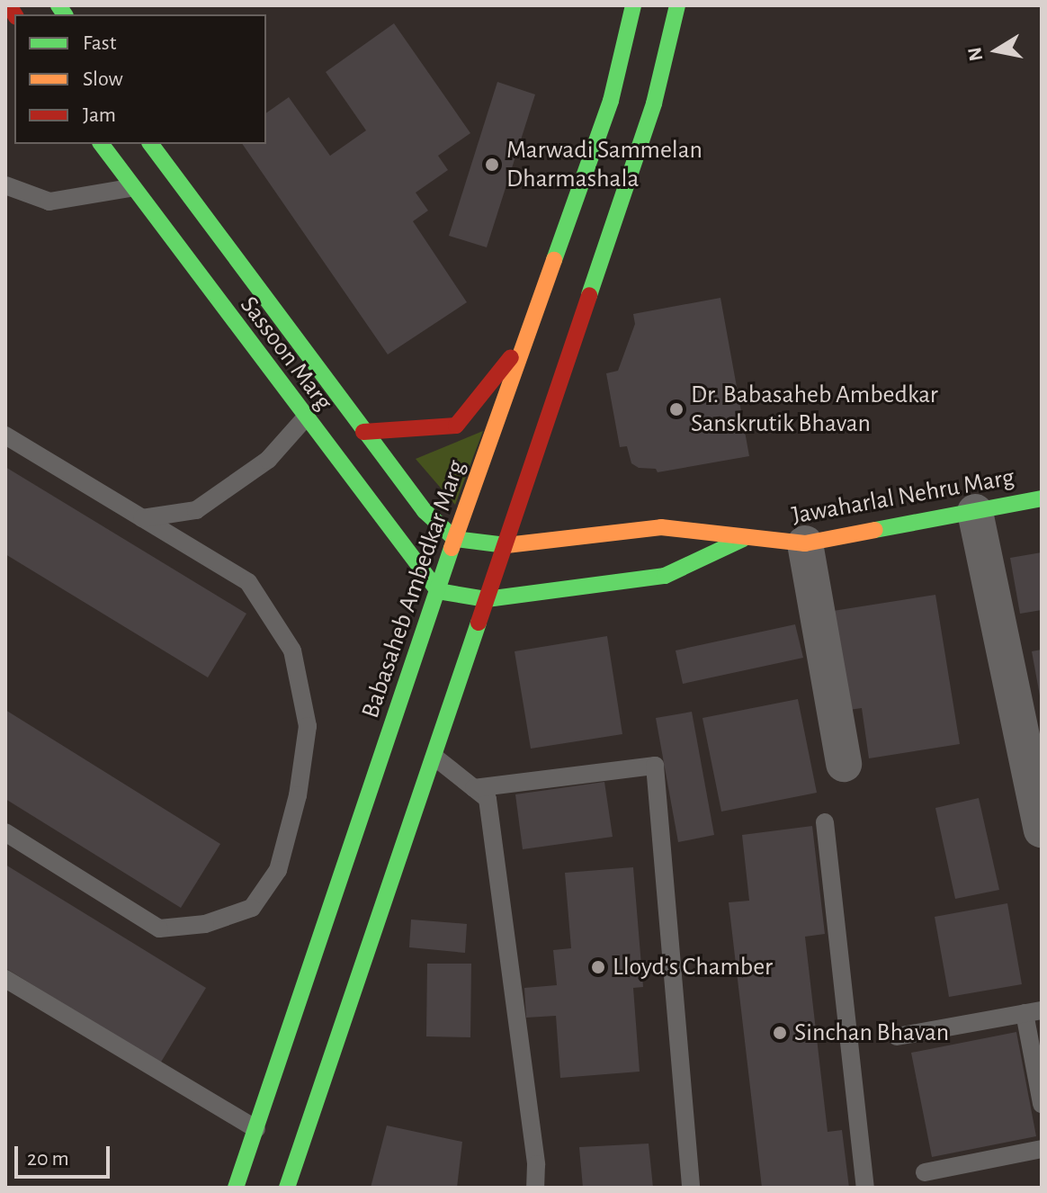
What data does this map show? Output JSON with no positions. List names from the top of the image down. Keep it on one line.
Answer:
{"streets":{"main road":["Sassoon Marg","Jawaharlal Nehru Marg","Babasaheb Ambedkar Marg"]},"crossings":[["Sassoon Marg","Jawaharlal Nehru Marg"],["Sassoon Marg","Babasaheb Ambedkar Marg"],["Jawaharlal Nehru Marg","Babasaheb Ambedkar Marg"]],"places":["Marwadi Sammelan Dharmashala","Dr. Babasaheb Ambedkar Sanskrutik Bhavan","Lloyd's Chamber","Sinchan Bhavan"],"legend":["Fast","Slow","Jam"],"scale_bar":"20 m","north":"left"}
